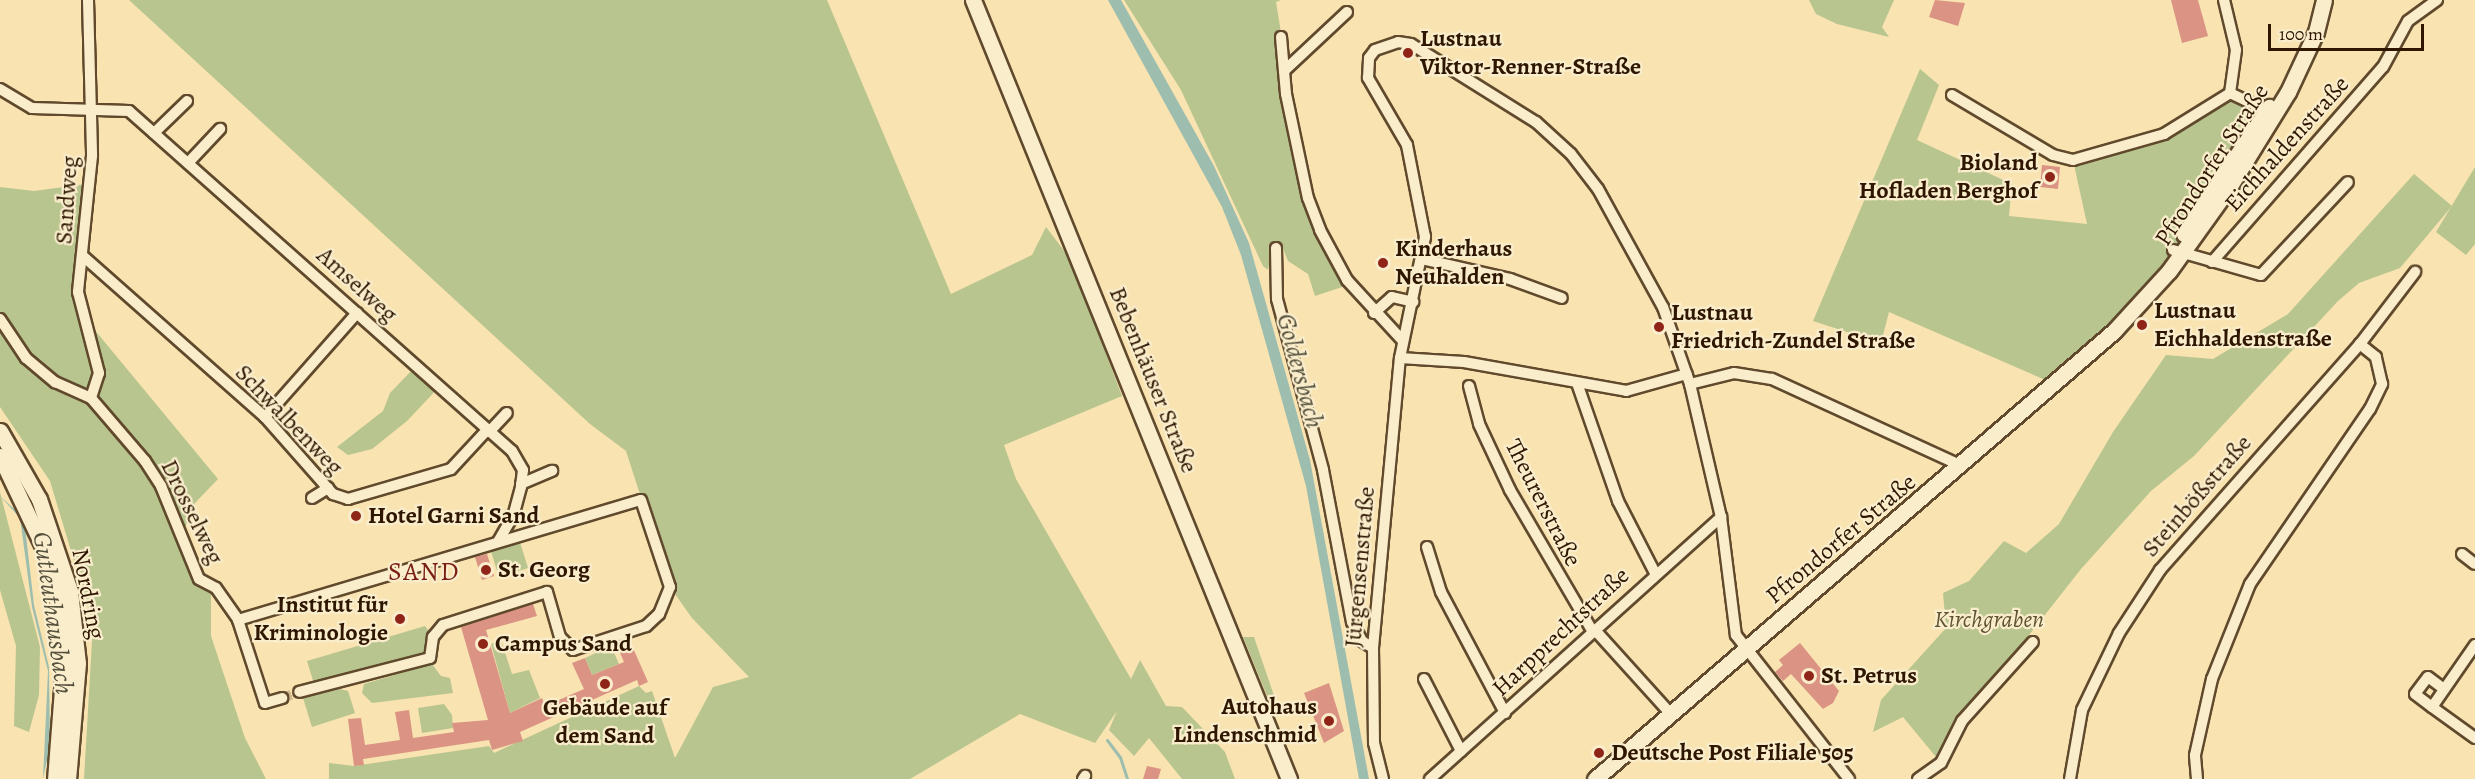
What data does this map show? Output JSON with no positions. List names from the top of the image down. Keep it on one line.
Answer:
{"streets":{"street":["Eichhaldenstraße","Pfrondorfer Straße","Sandweg","Amselweg","Bebenhäuser Straße","Schwalbenweg","Steinbößstraße","Theurerstraße","Drosselweg","Jürgensenstraße","Nordring","Harpprechtstraße"]},"crossings":[["Pfrondorfer Straße","Theurerstraße"],["Pfrondorfer Straße","Jürgensenstraße"],["Sandweg","Amselweg"],["Sandweg","Schwalbenweg"],["Sandweg","Drosselweg"],["Amselweg","Schwalbenweg"],["Theurerstraße","Harpprechtstraße"],["Jürgensenstraße","Harpprechtstraße"]],"districts":["SAND"],"water":["Goldersbach","Gutleuthausbach"],"parks":["Kirchgraben"],"places":["Lustnau Viktor-Renner-Straße","Bioland Hofladen Berghof","Kinderhaus Neuhalden","Lustnau Eichhaldenstraße","Lustnau Friedrich-Zundel Straße","Hotel Garni Sand","St. Georg","Institut für Kriminologie","Campus Sand","St. Petrus","Gebäude auf dem Sand","Autohaus Lindenschmid","Deutsche Post Filiale 505"],"scale_bar":"100 m"}
